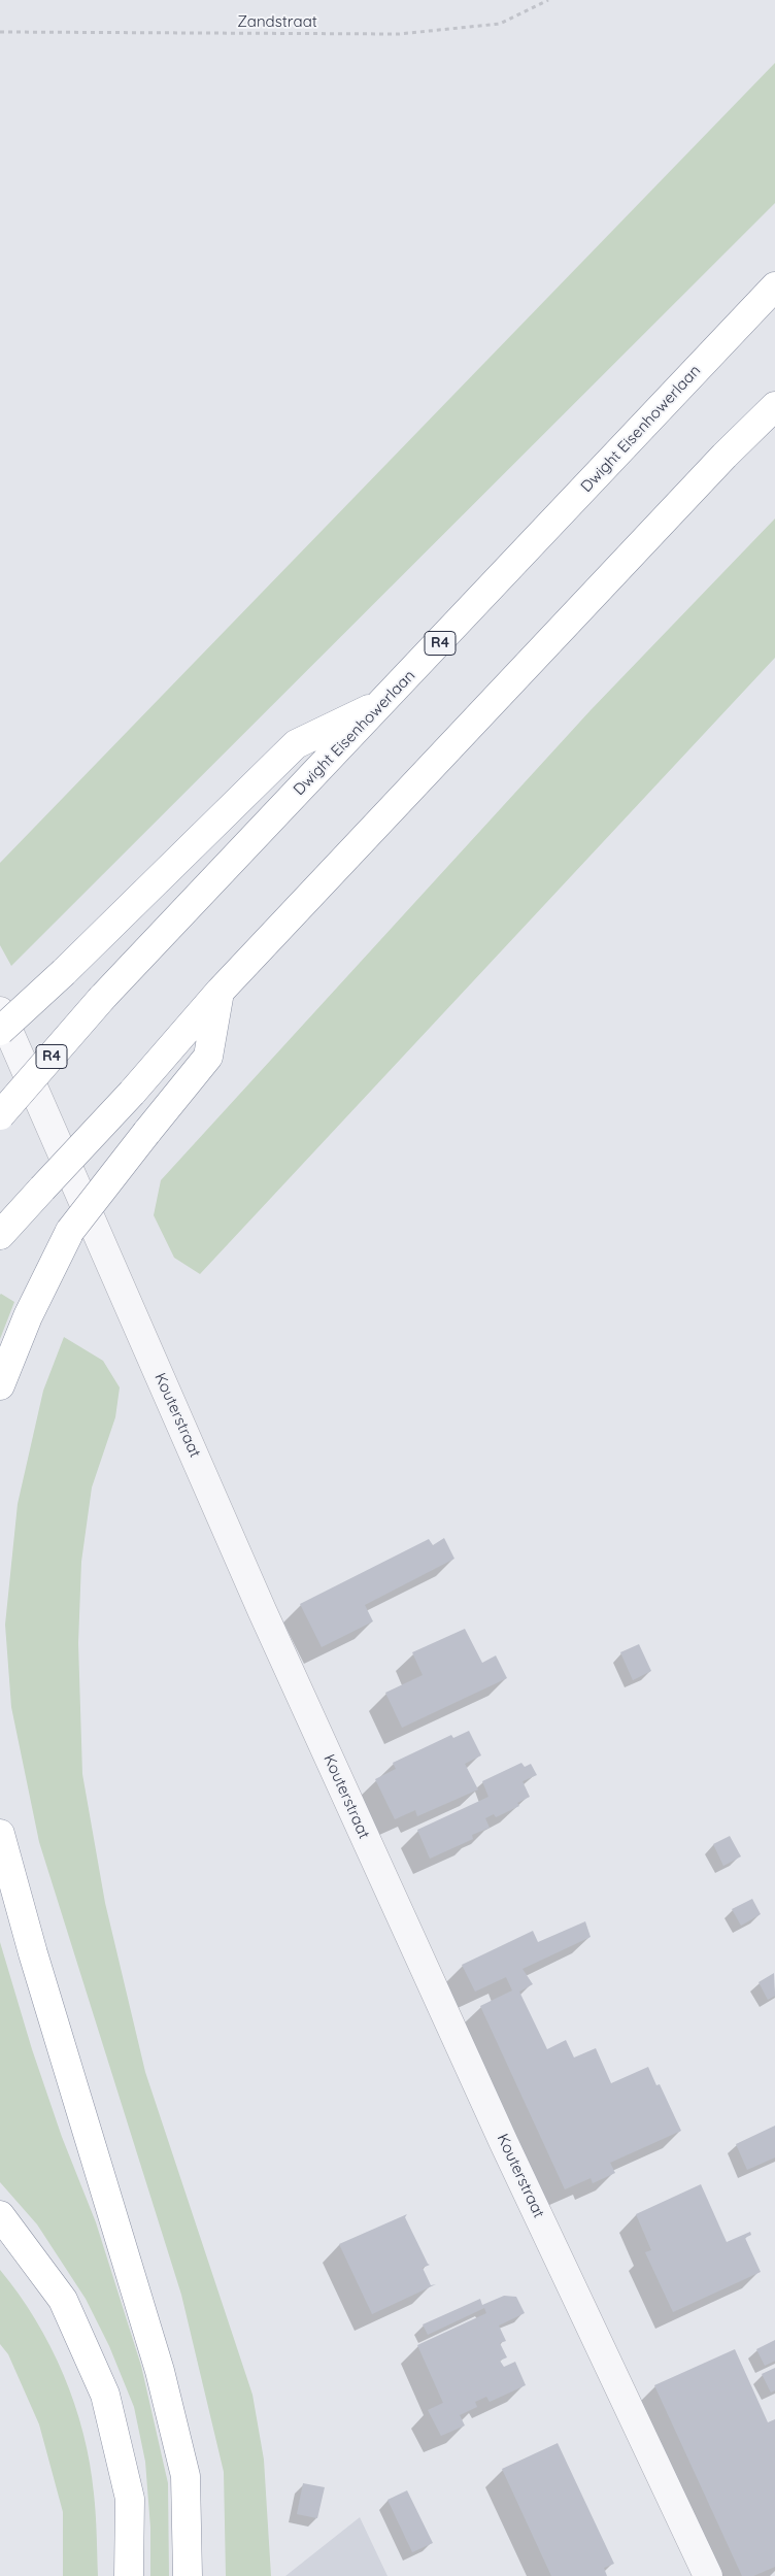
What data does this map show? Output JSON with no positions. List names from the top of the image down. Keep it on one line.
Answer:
{"streets":{"highway":["Dwight Eisenhowerlaan","R4"],"street":["Kouterstraat"],"path":["Zandstraat"]}}
